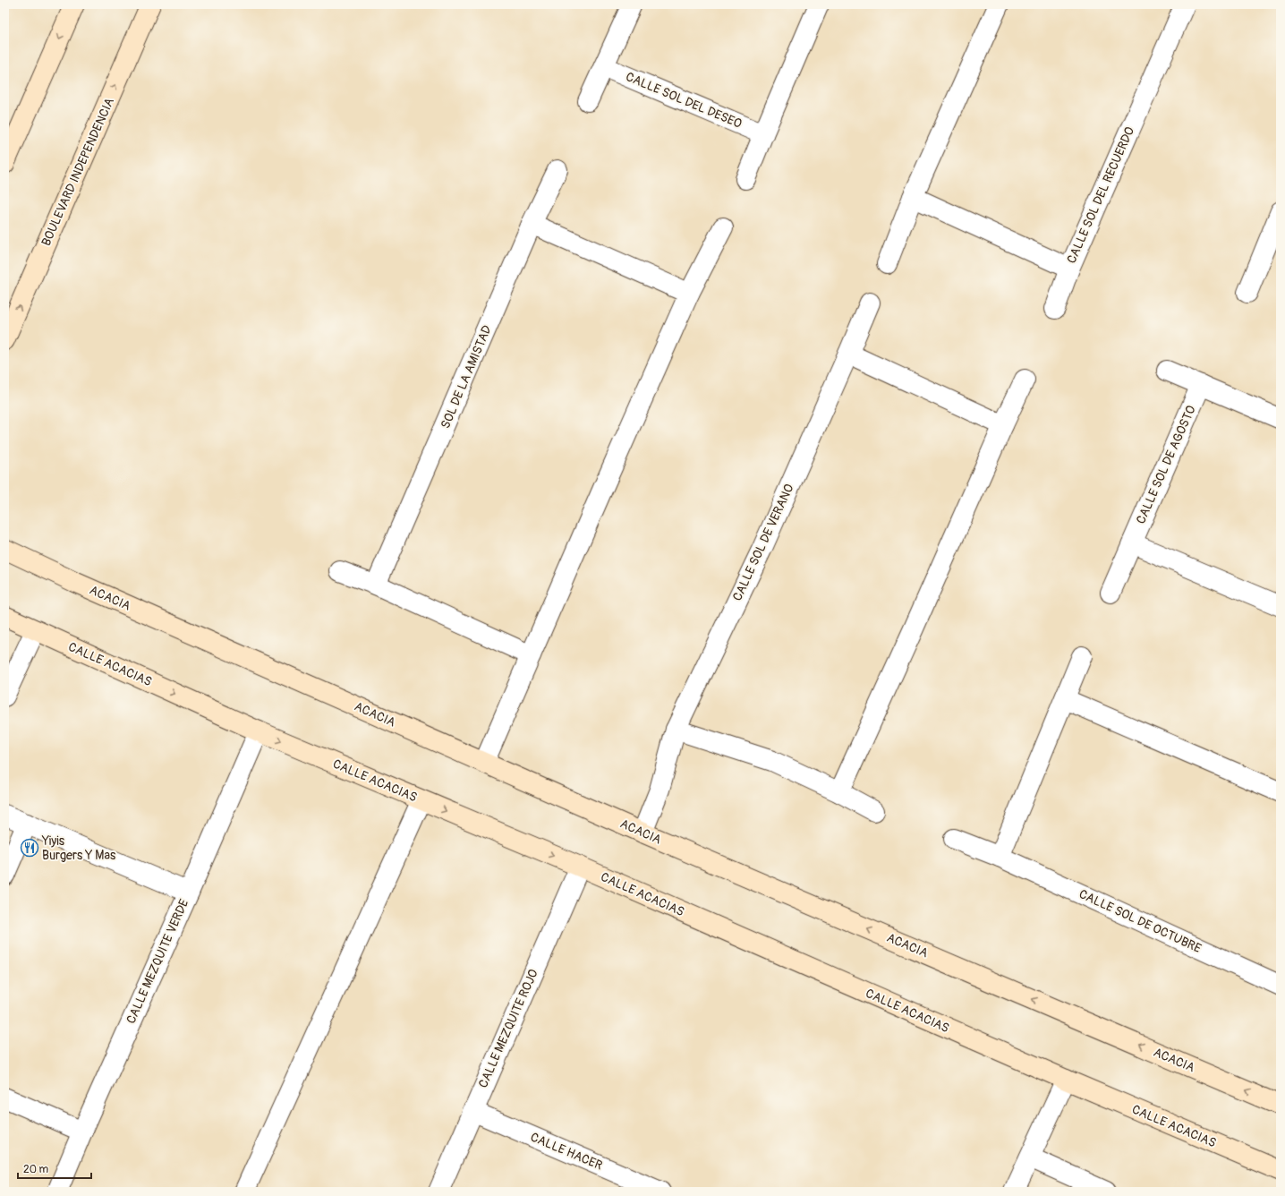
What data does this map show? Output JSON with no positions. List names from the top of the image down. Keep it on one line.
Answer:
{"streets":{"main road":["BOULEVARD INDEPENDENCIA","ACACIA","CALLE ACACIAS"],"street":["CALLE SOL DEL DESEO","CALLE SOL DEL RECUERDO","SOL DE LA AMISTAD","CALLE SOL DE AGOSTO","CALLE SOL DE VERANO","CALLE SOL DE OCTUBRE","CALLE MEZQUITE VERDE","CALLE MEZQUITE ROJO","CALLE HACER"]},"crossings":[["CALLE SOL DE VERANO","ACACIA"],["CALLE ACACIAS","CALLE MEZQUITE VERDE"],["CALLE ACACIAS","CALLE MEZQUITE ROJO"],["CALLE MEZQUITE ROJO","CALLE HACER"]],"one_way":["ACACIA","CALLE ACACIAS"],"places":{"restaurant":["Yiyis Burgers Y Mas"]},"scale_bar":"20 m"}
